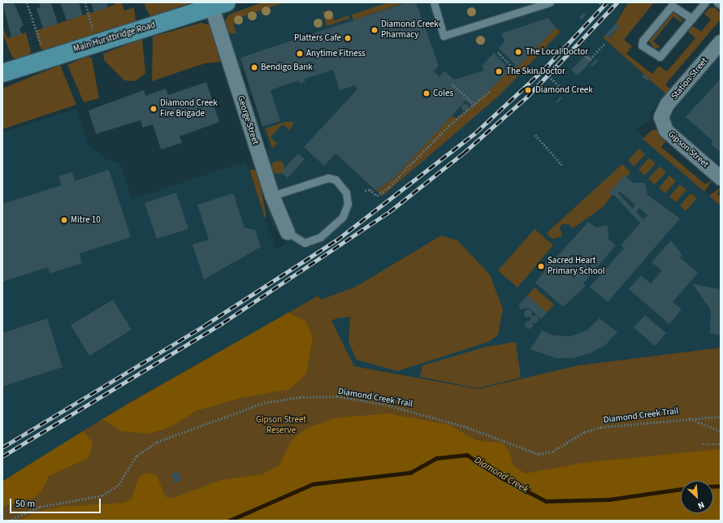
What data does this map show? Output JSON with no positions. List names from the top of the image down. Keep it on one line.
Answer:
{"streets":{"main road":["Main Hurstbridge Road"],"street":["Station Street","George Street","Gipson Street"],"path":["Diamond Creek Trail"]},"crossings":[["Main Hurstbridge Road","George Street"],["Station Street","Gipson Street"]],"water":["Diamond Creek"],"parks":["Gipson Street Reserve"],"places":["Diamond Creek Pharmacy","Platters Cafe","The Local Doctor","Anytime Fitness","Bendigo Bank","The Skin Doctor","Diamond Creek","Coles","Diamond Creek Fire Brigade","Mitre 10","Sacred Heart Primary School"],"scale_bar":"50 m","north":"bottom right"}
